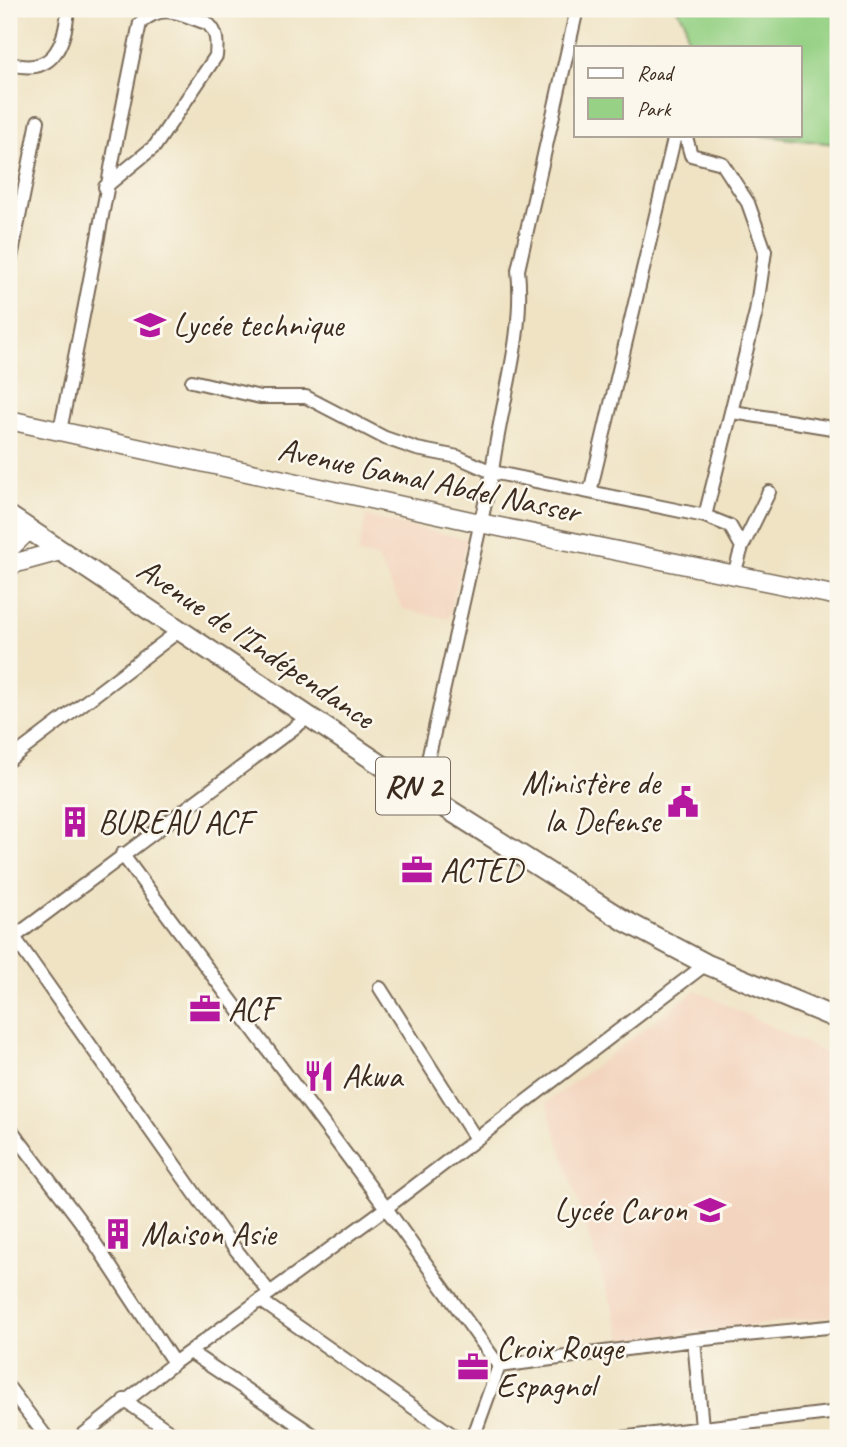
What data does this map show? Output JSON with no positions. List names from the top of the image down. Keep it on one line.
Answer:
{"streets":{"main road":["Avenue de l'Indépendance","RN 2"],"street":["Avenue Gamal Abdel Nasser"]},"places":{"school or university":["Lycée technique","Lycée Caron"],"public building":["Ministère de la Defense"],"building":["BUREAU ACF","Maison Asie"],"office":["ACTED","ACF","Croix Rouge Espagnol"],"restaurant":["Akwa"]},"legend":["Road","Park"]}
